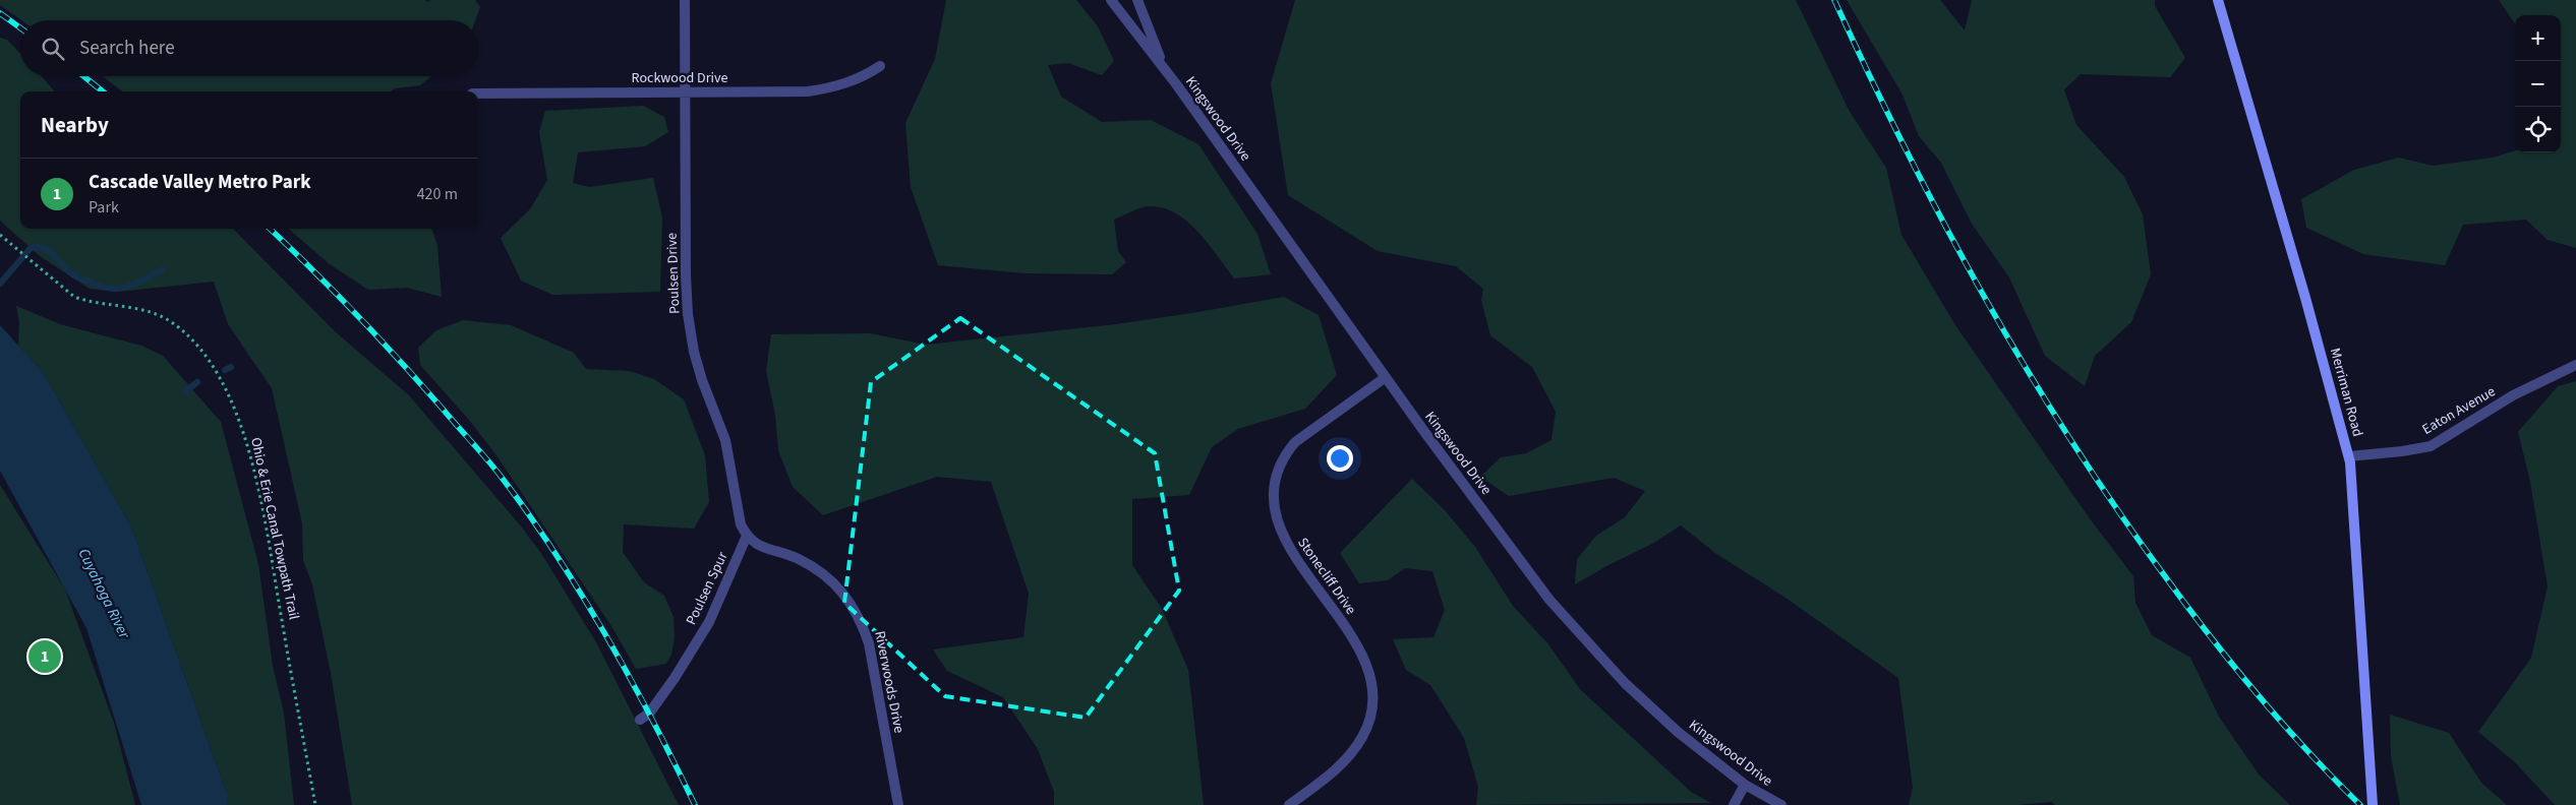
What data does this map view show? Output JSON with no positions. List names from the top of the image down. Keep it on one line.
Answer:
{"streets":{"main road":["Merriman Road"],"street":["Rockwood Drive","Kingswood Drive","Poulsen Drive","Eaton Avenue","Stonecliff Drive","Poulsen Spur","Riverwoods Drive"],"path":["Ohio & Erie Canal Towpath Trail"]},"crossings":[["Rockwood Drive","Poulsen Drive"],["Kingswood Drive","Stonecliff Drive"],["Poulsen Drive","Poulsen Spur"],["Poulsen Drive","Riverwoods Drive"],["Merriman Road","Eaton Avenue"],["Poulsen Spur","Riverwoods Drive"]],"water":["Cuyahoga River"],"page":{"map_buttons":["+","−"],"search":"Search here","heading":"Nearby","list":[{"mark":"1","name":"Cascade Valley Metro Park","note":"Park","value":"420 m"}],"pins":"1"}}
